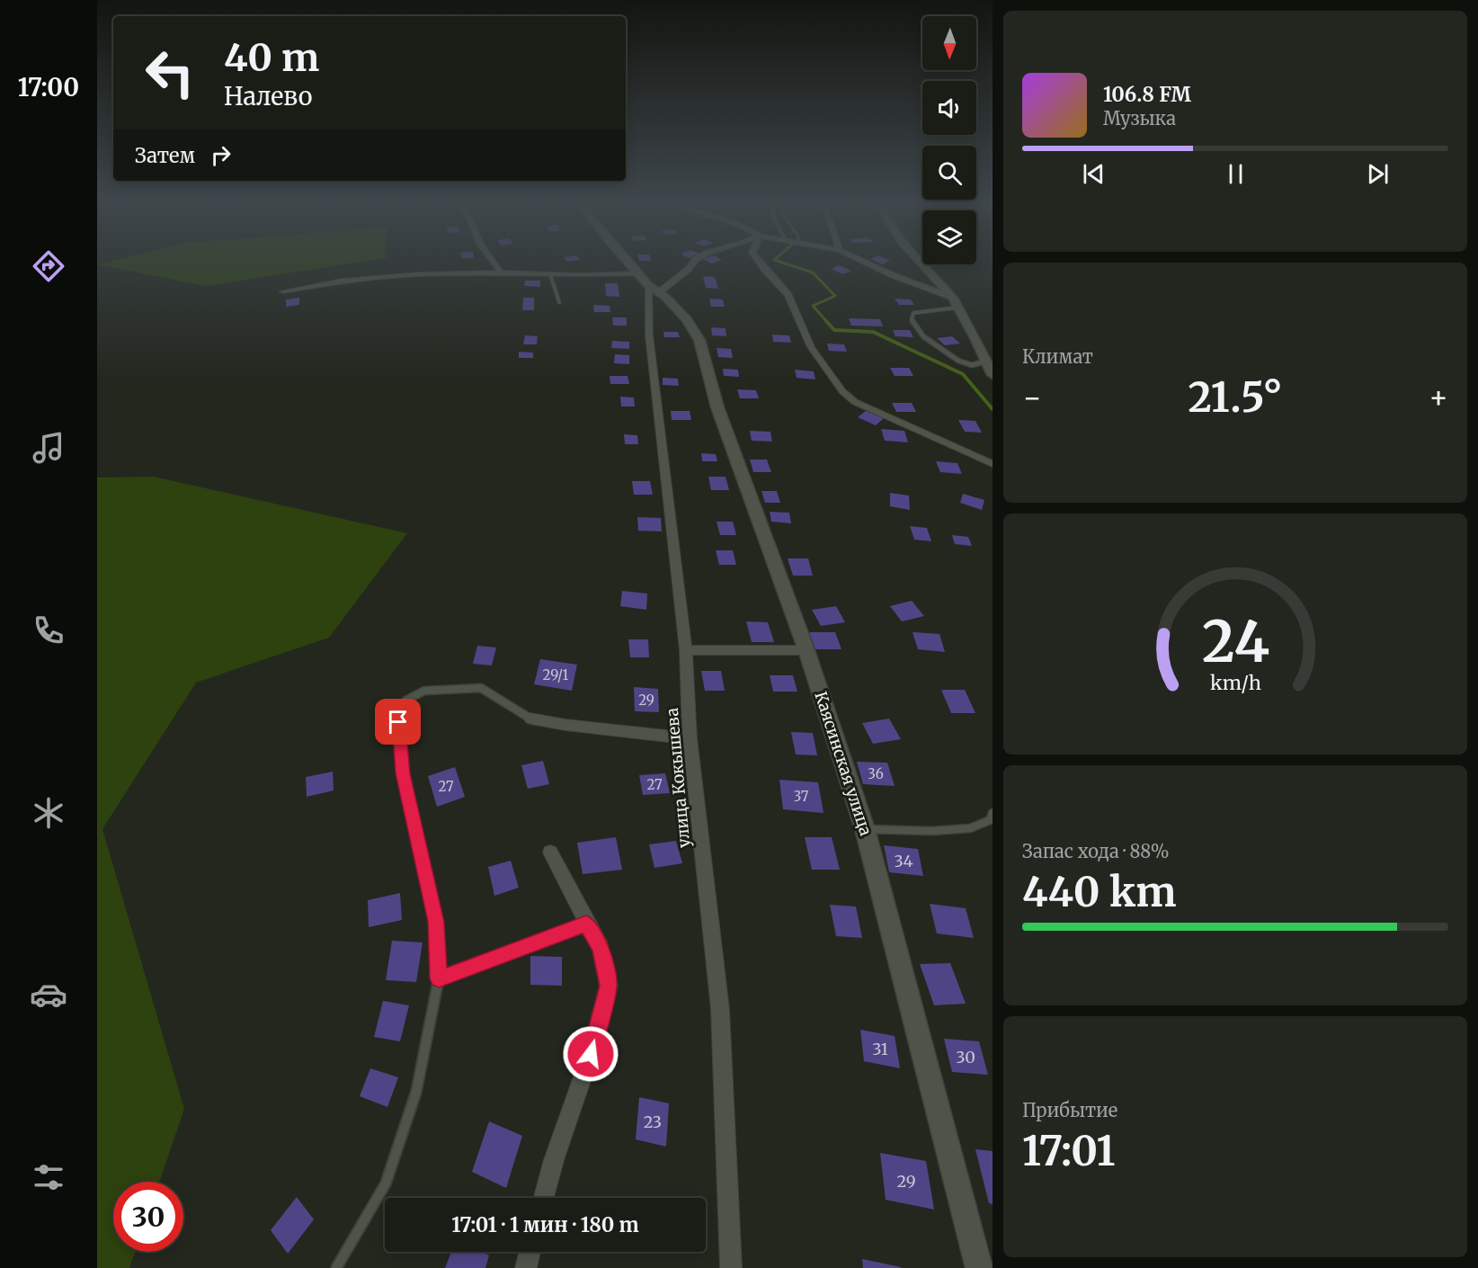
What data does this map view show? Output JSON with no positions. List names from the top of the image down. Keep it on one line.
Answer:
{"streets":{"street":["Каясинская улица","улица Кокышева"]},"crossings":[["Каясинская улица","улица Кокышева"]],"house_numbers":["29/1","29","36","27","27","37","34","31","30","23","29"],"north":"bottom","page":{"tabs":"17:00","turn":["40 m","Налево"],"song":["106.8 FM","Музыка"],"then":"Затем","tile":["Климат",["Запас хода · 88%","440 km"],["Прибытие","17:01"]],"heat":["−","21.5°","+"],"limit":"30","trip":"17:01 · 1 мин · 180 m","gauge":["24","km/h"]}}
